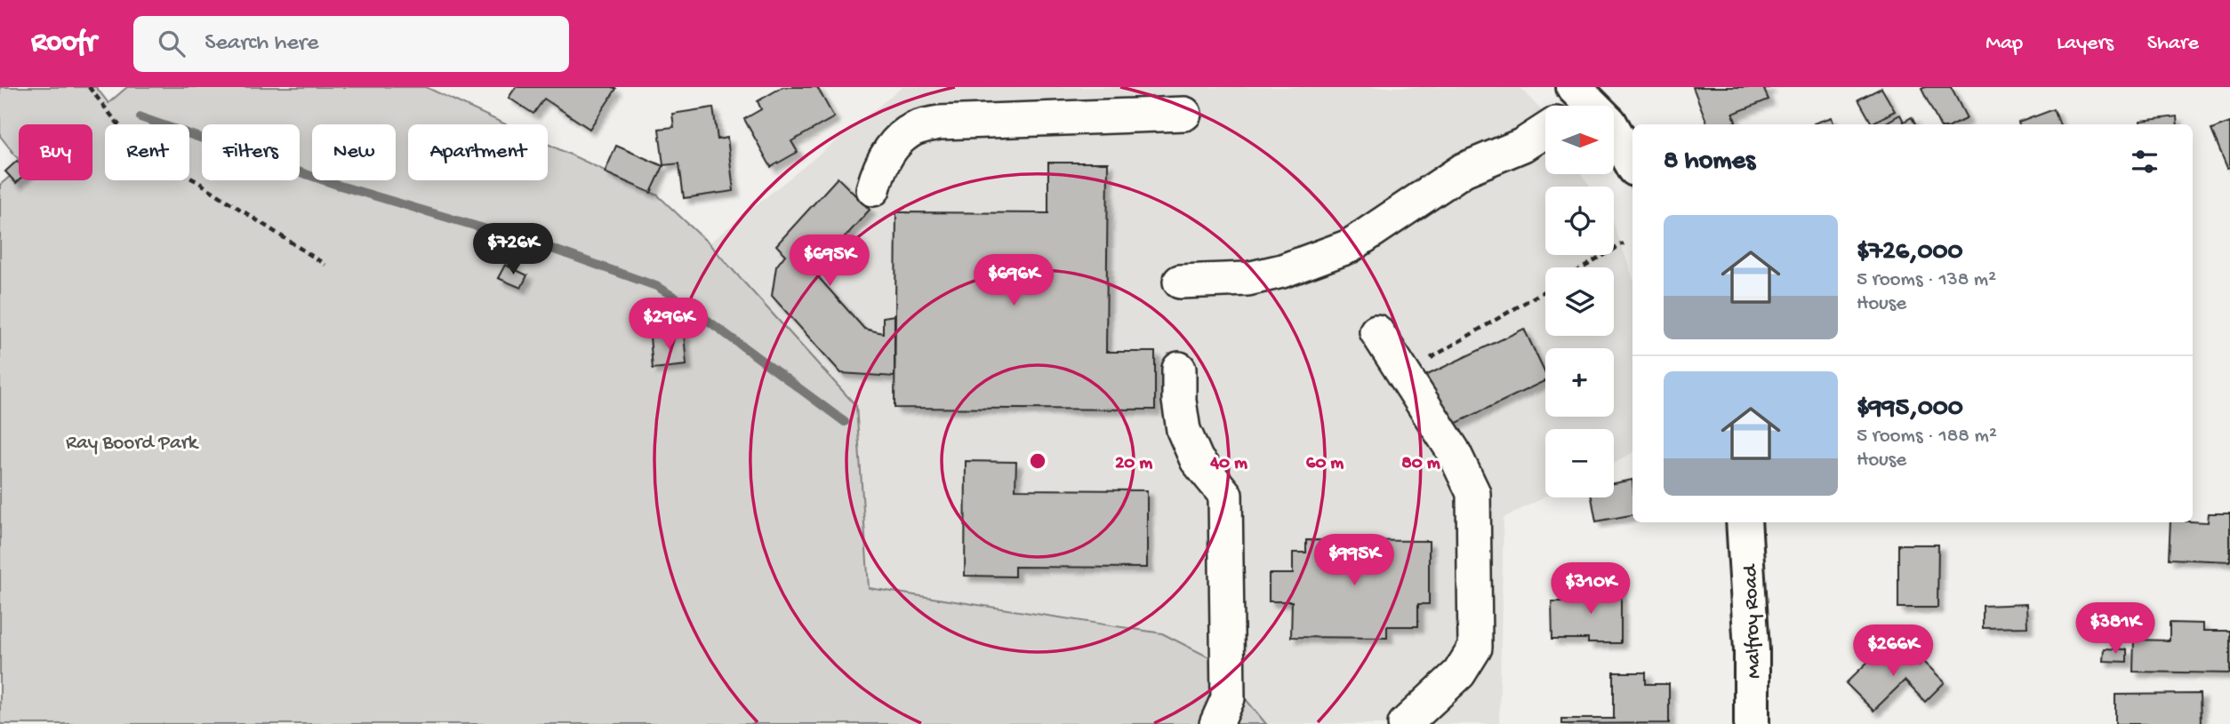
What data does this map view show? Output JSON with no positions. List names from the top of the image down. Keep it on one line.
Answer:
{"streets":{"main road":["Malfroy Road"]},"parks":["Ray Boord Park"],"north":"right","page":{"header":"Roofr","search":"Search here","nav":["Map","Layers","Share"],"map_buttons":["+","−"],"chip":["Buy","Rent","Filters","New","Apartment"],"heading":"8 homes","list":[{"name":"$726,000","note":"5 rooms · 138 m² · House"},{"name":"$995,000","note":"5 rooms · 188 m² · House"}],"price":["$726K","$695K","$696K","$296K","$995K","$310K","$381K","$266K"]},"rings":["20 m","40 m","60 m","80 m"]}
